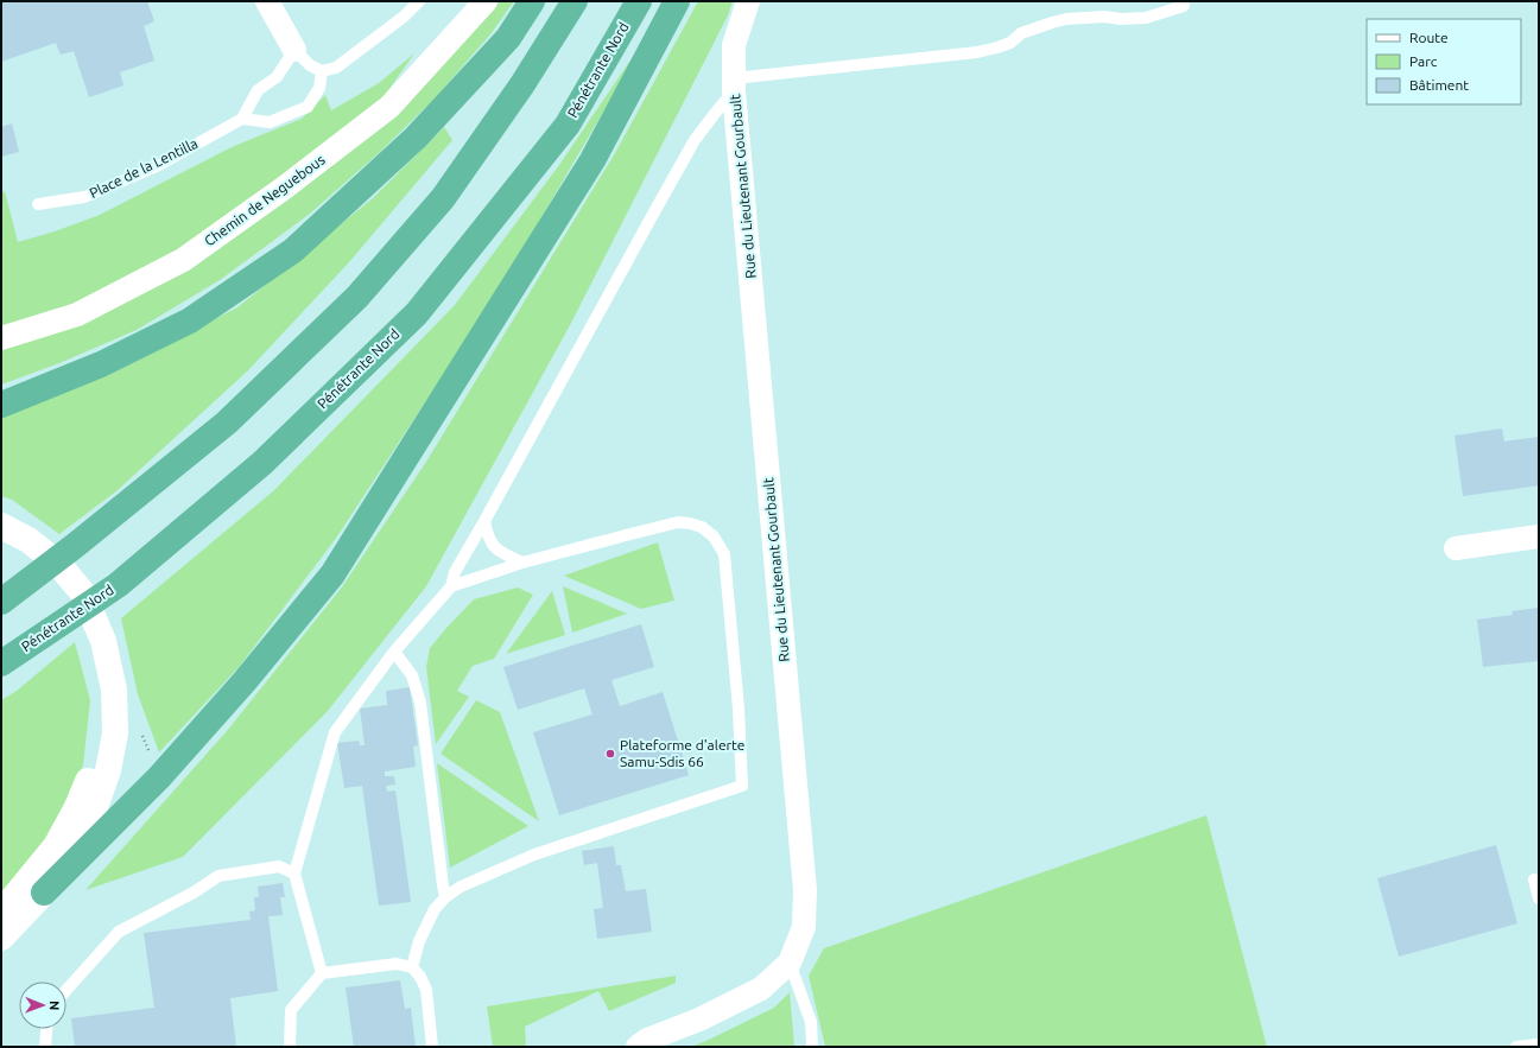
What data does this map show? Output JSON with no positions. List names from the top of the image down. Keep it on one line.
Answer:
{"streets":{"highway":["Pénétrante Nord"],"street":["Rue du Lieutenant Gourbault","Chemin de Neguebous"],"lane":["Place de la Lentilla"]},"places":["Plateforme d'alerte Samu-Sdis 66"],"legend":["Route","Parc","Bâtiment"],"north":"right"}
